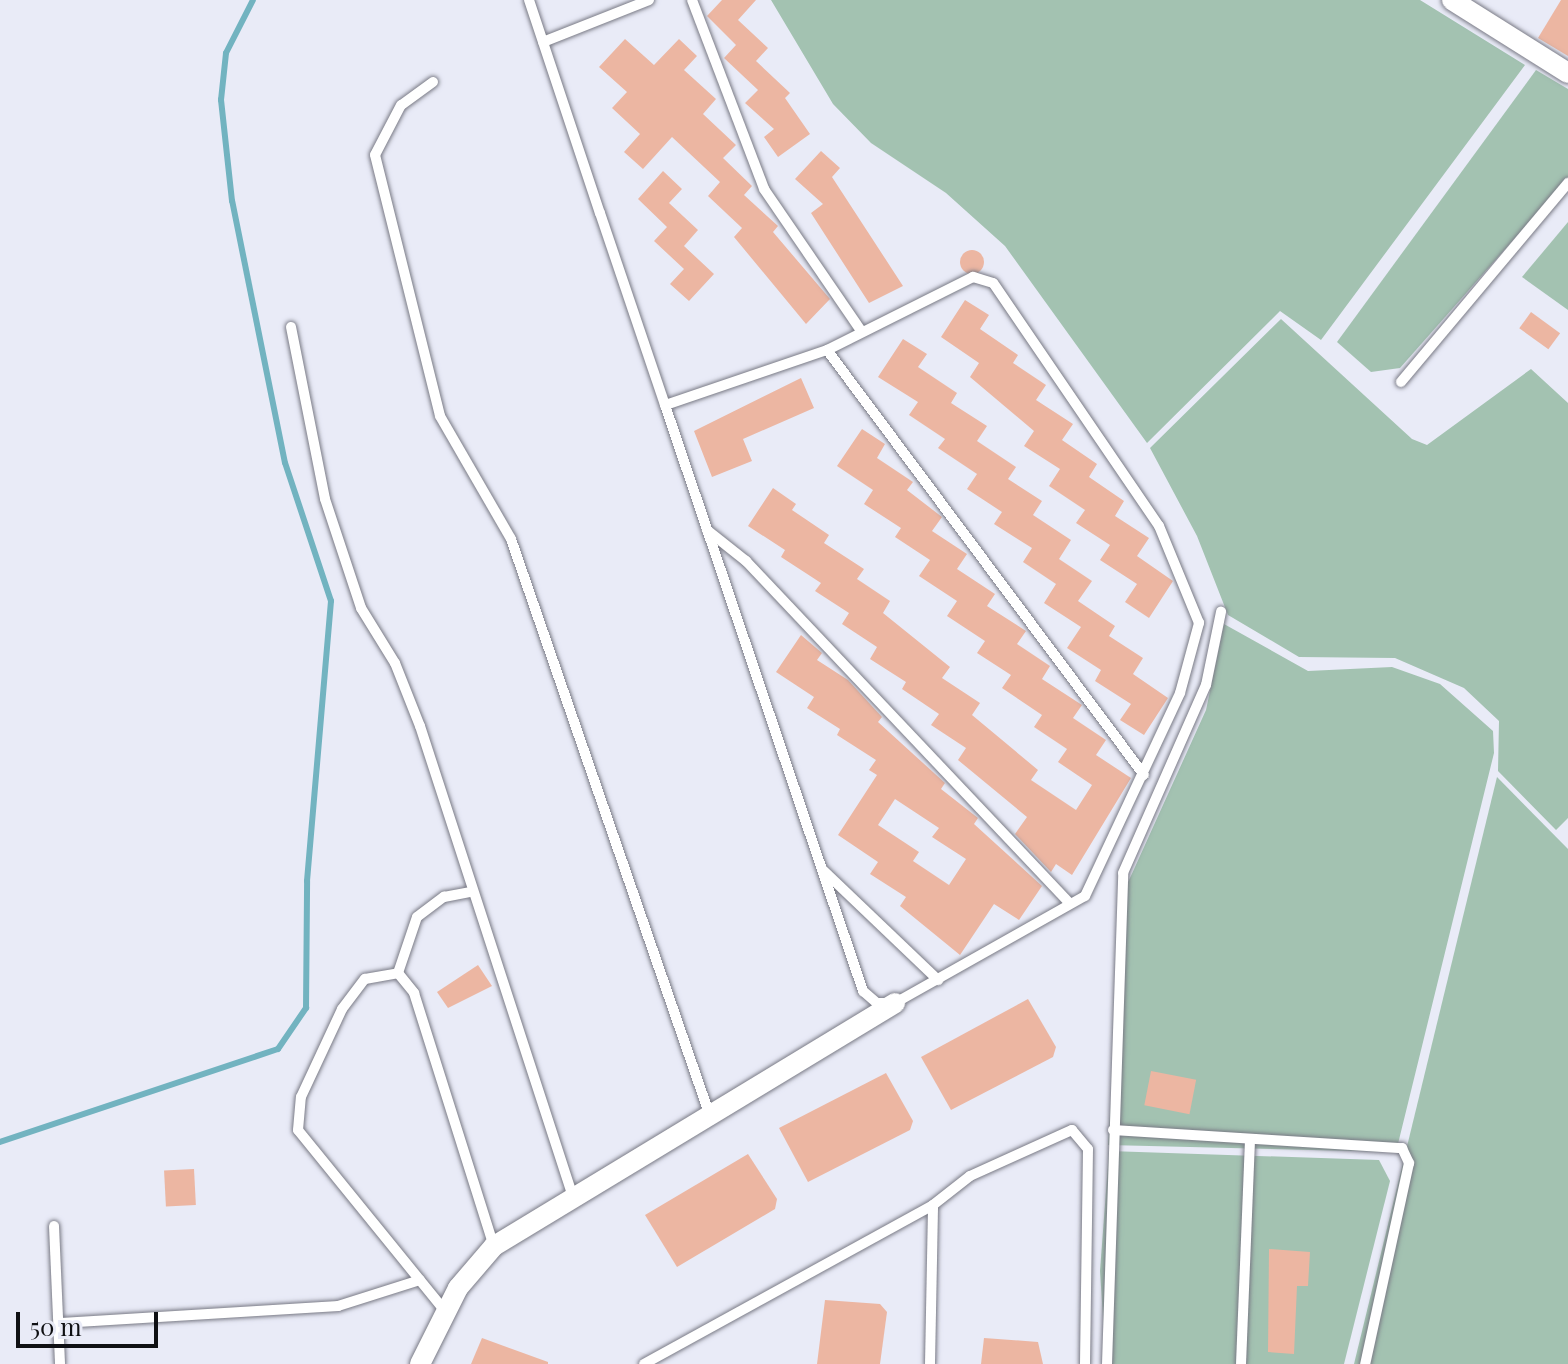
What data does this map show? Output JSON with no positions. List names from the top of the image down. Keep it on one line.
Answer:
{"scale_bar":"50 m"}
